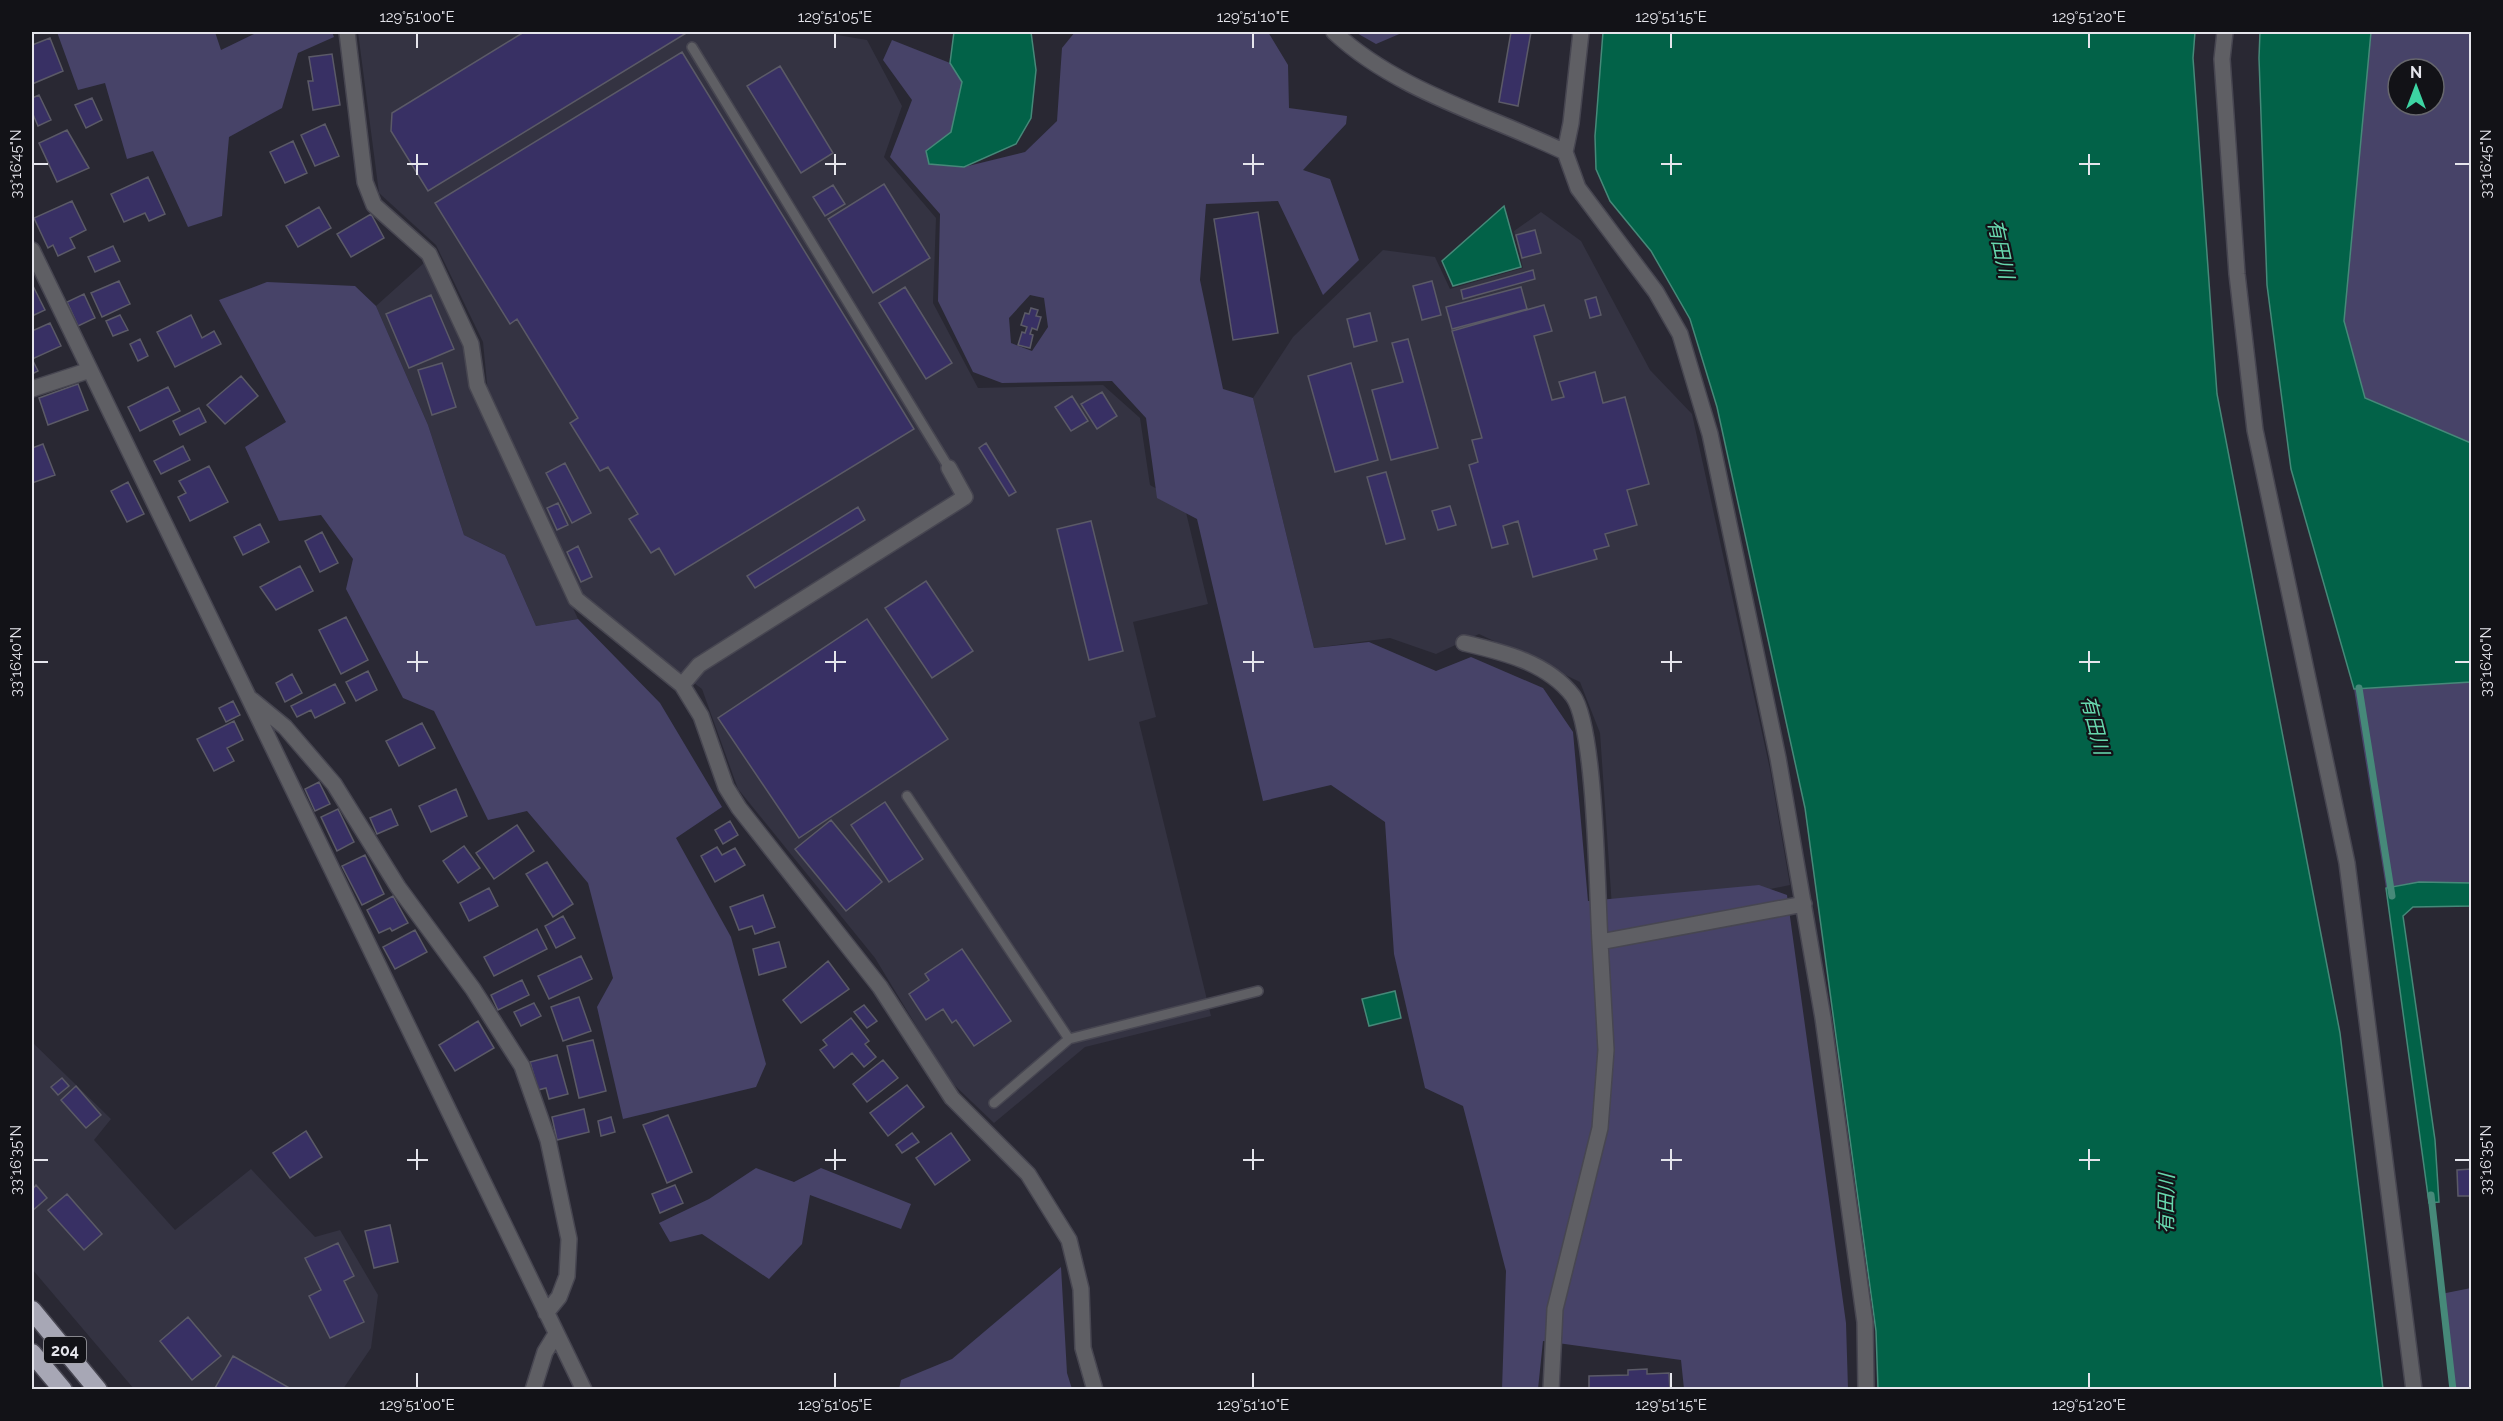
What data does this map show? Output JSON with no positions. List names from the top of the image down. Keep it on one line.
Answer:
{"streets":{"highway":["204"]},"water":["有田川"],"north":"top","coordinates":["129°51'00\"E","129°51'05\"E","129°51'10\"E","129°51'15\"E","129°51'20\"E","33°16'45\"N","33°16'40\"N","33°16'35\"N"]}
